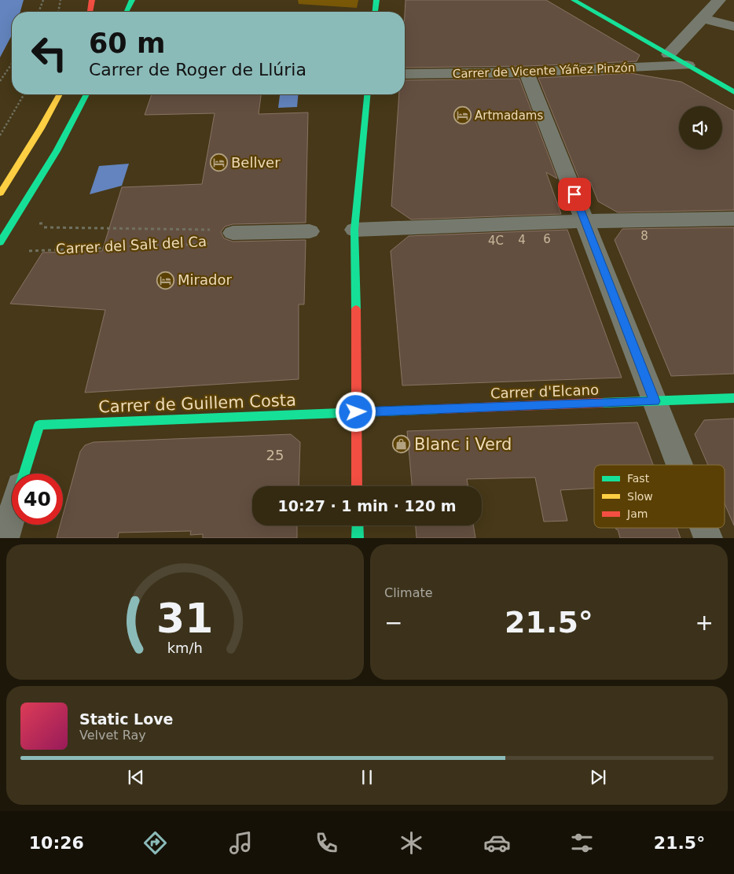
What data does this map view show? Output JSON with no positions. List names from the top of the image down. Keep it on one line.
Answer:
{"streets":{"main road":["Carrer d'Elcano","Carrer de Guillem Costa"],"street":["Carrer de Vicente Yáñez Pinzón"],"path":["Carrer del Salt del Ca"]},"crossings":[["Carrer d'Elcano","Carrer de Guillem Costa"]],"places":{"hotel":["Artmadams","Bellver","Mirador"],"shop":["Blanc i Verd"]},"house_numbers":["8","6","4","4C","25"],"legend":["Fast","Slow","Jam"],"page":{"turn":["60 m","Carrer de Roger de Llúria"],"limit":"40","trip":"10:27 · 1 min · 120 m","tile":"Climate","heat":["−","21.5°","+"],"song":["Static Love","Velvet Ray"],"tabs":["10:26","21.5°"],"gauge":["31","km/h"]}}
